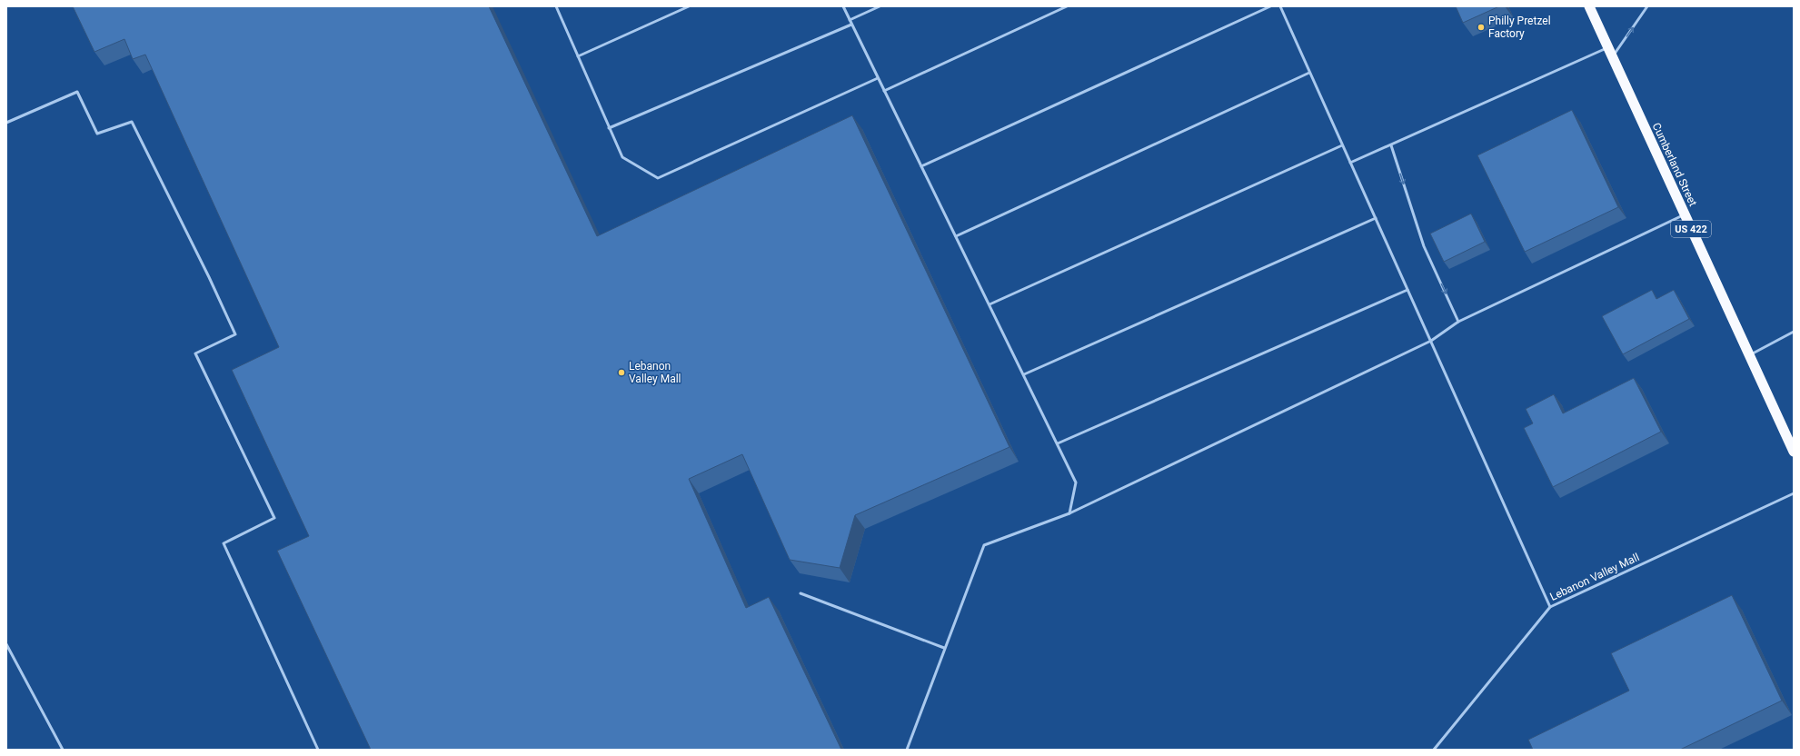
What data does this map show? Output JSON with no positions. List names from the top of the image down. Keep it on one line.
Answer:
{"streets":{"highway":["Cumberland Street","US 422"],"lane":["Lebanon Valley Mall"]},"places":["Philly Pretzel Factory","Lebanon Valley Mall"]}
